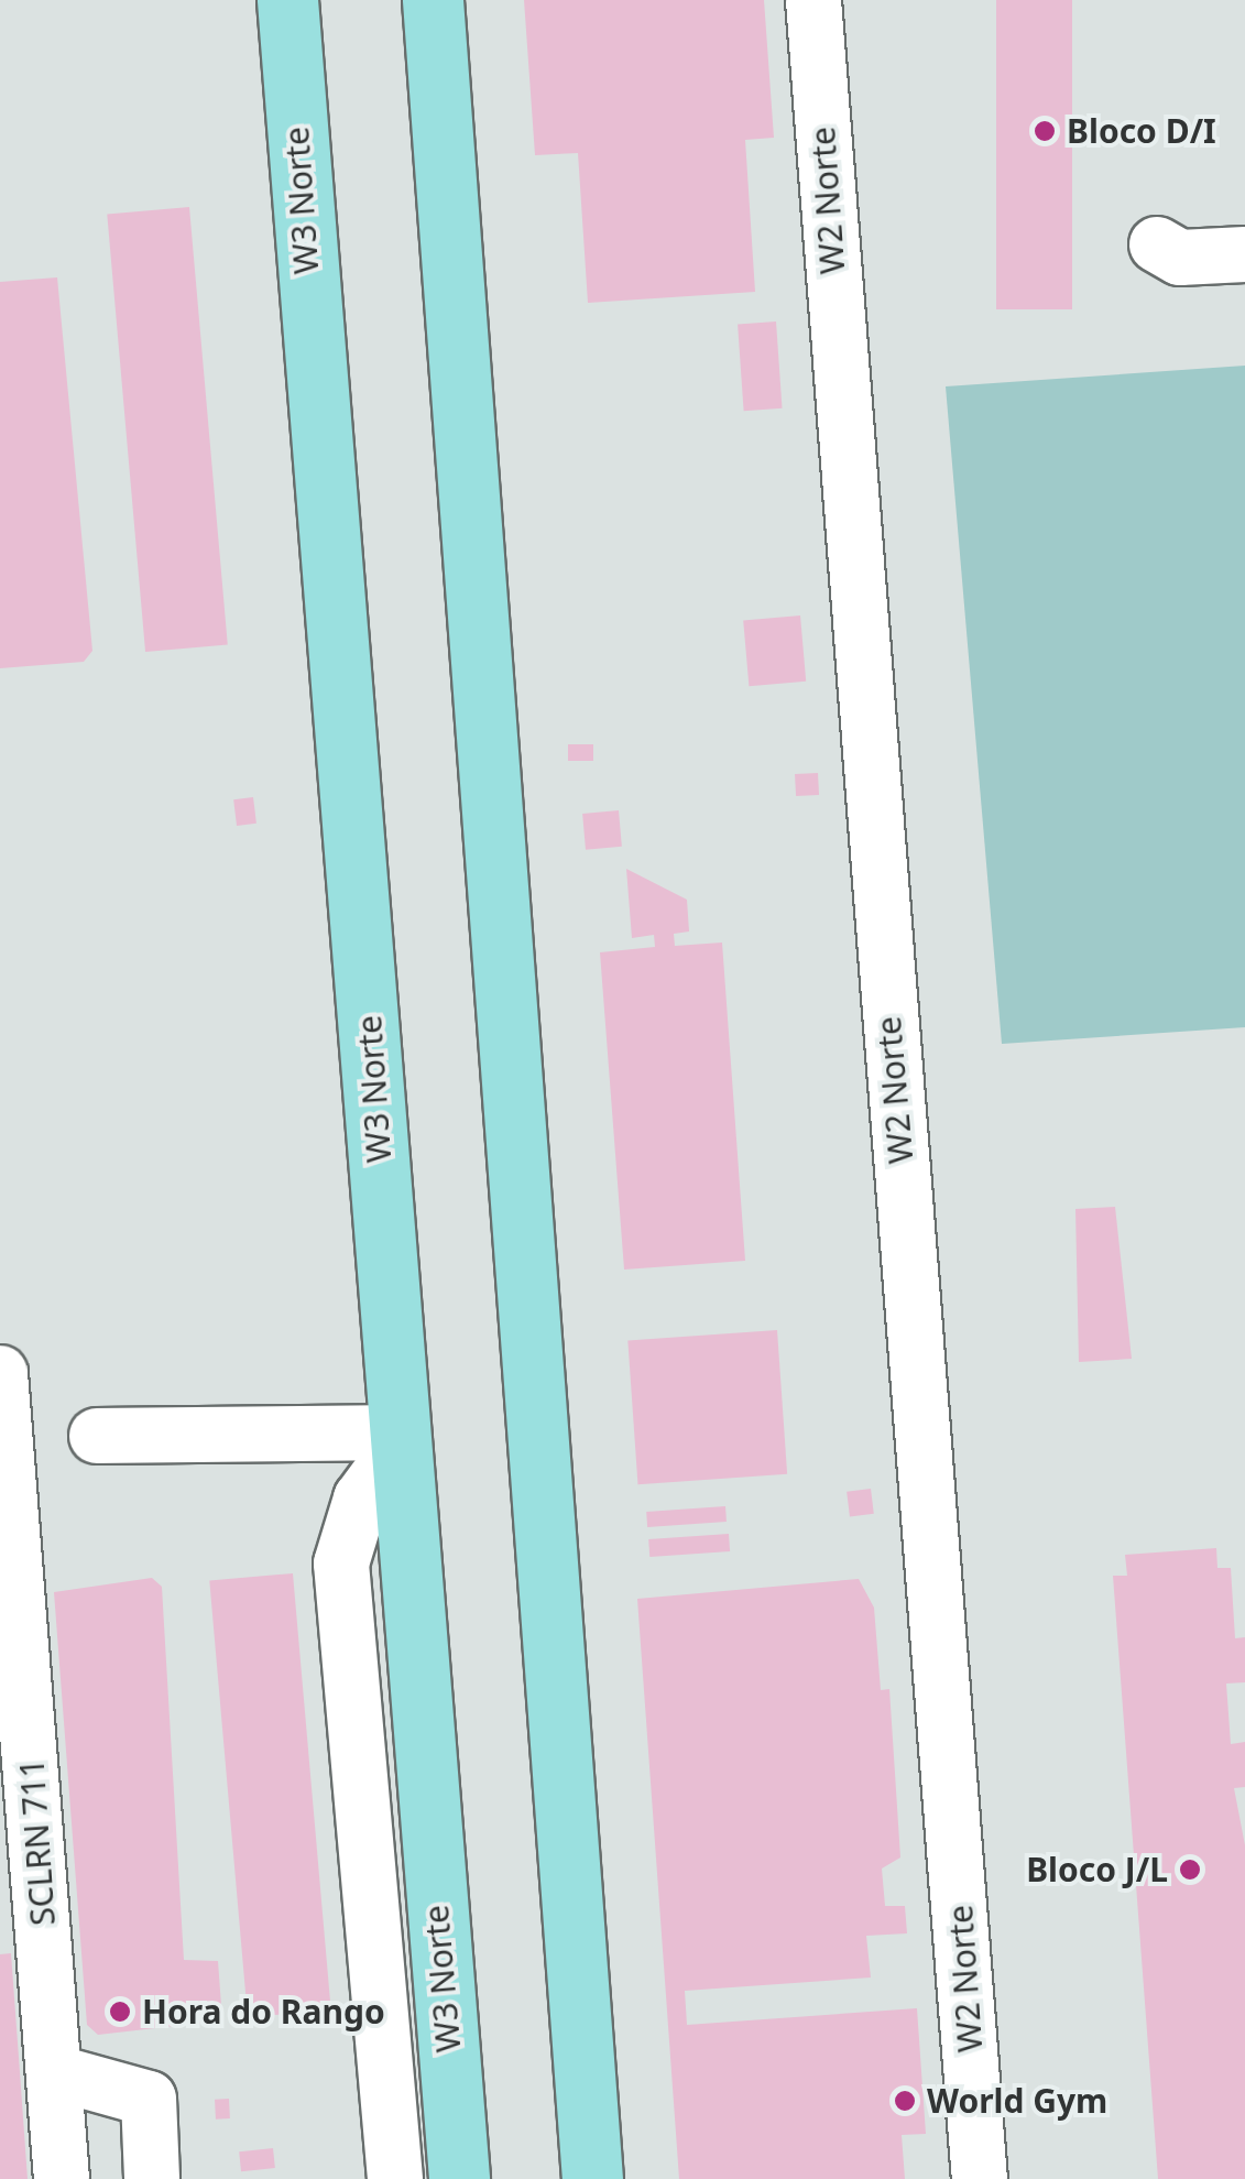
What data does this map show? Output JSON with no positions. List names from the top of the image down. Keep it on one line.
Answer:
{"streets":{"main road":["W3 Norte"],"street":["W2 Norte","SCLRN 711"]},"places":["Bloco D/I","Bloco J/L","Hora do Rango","World Gym"]}
